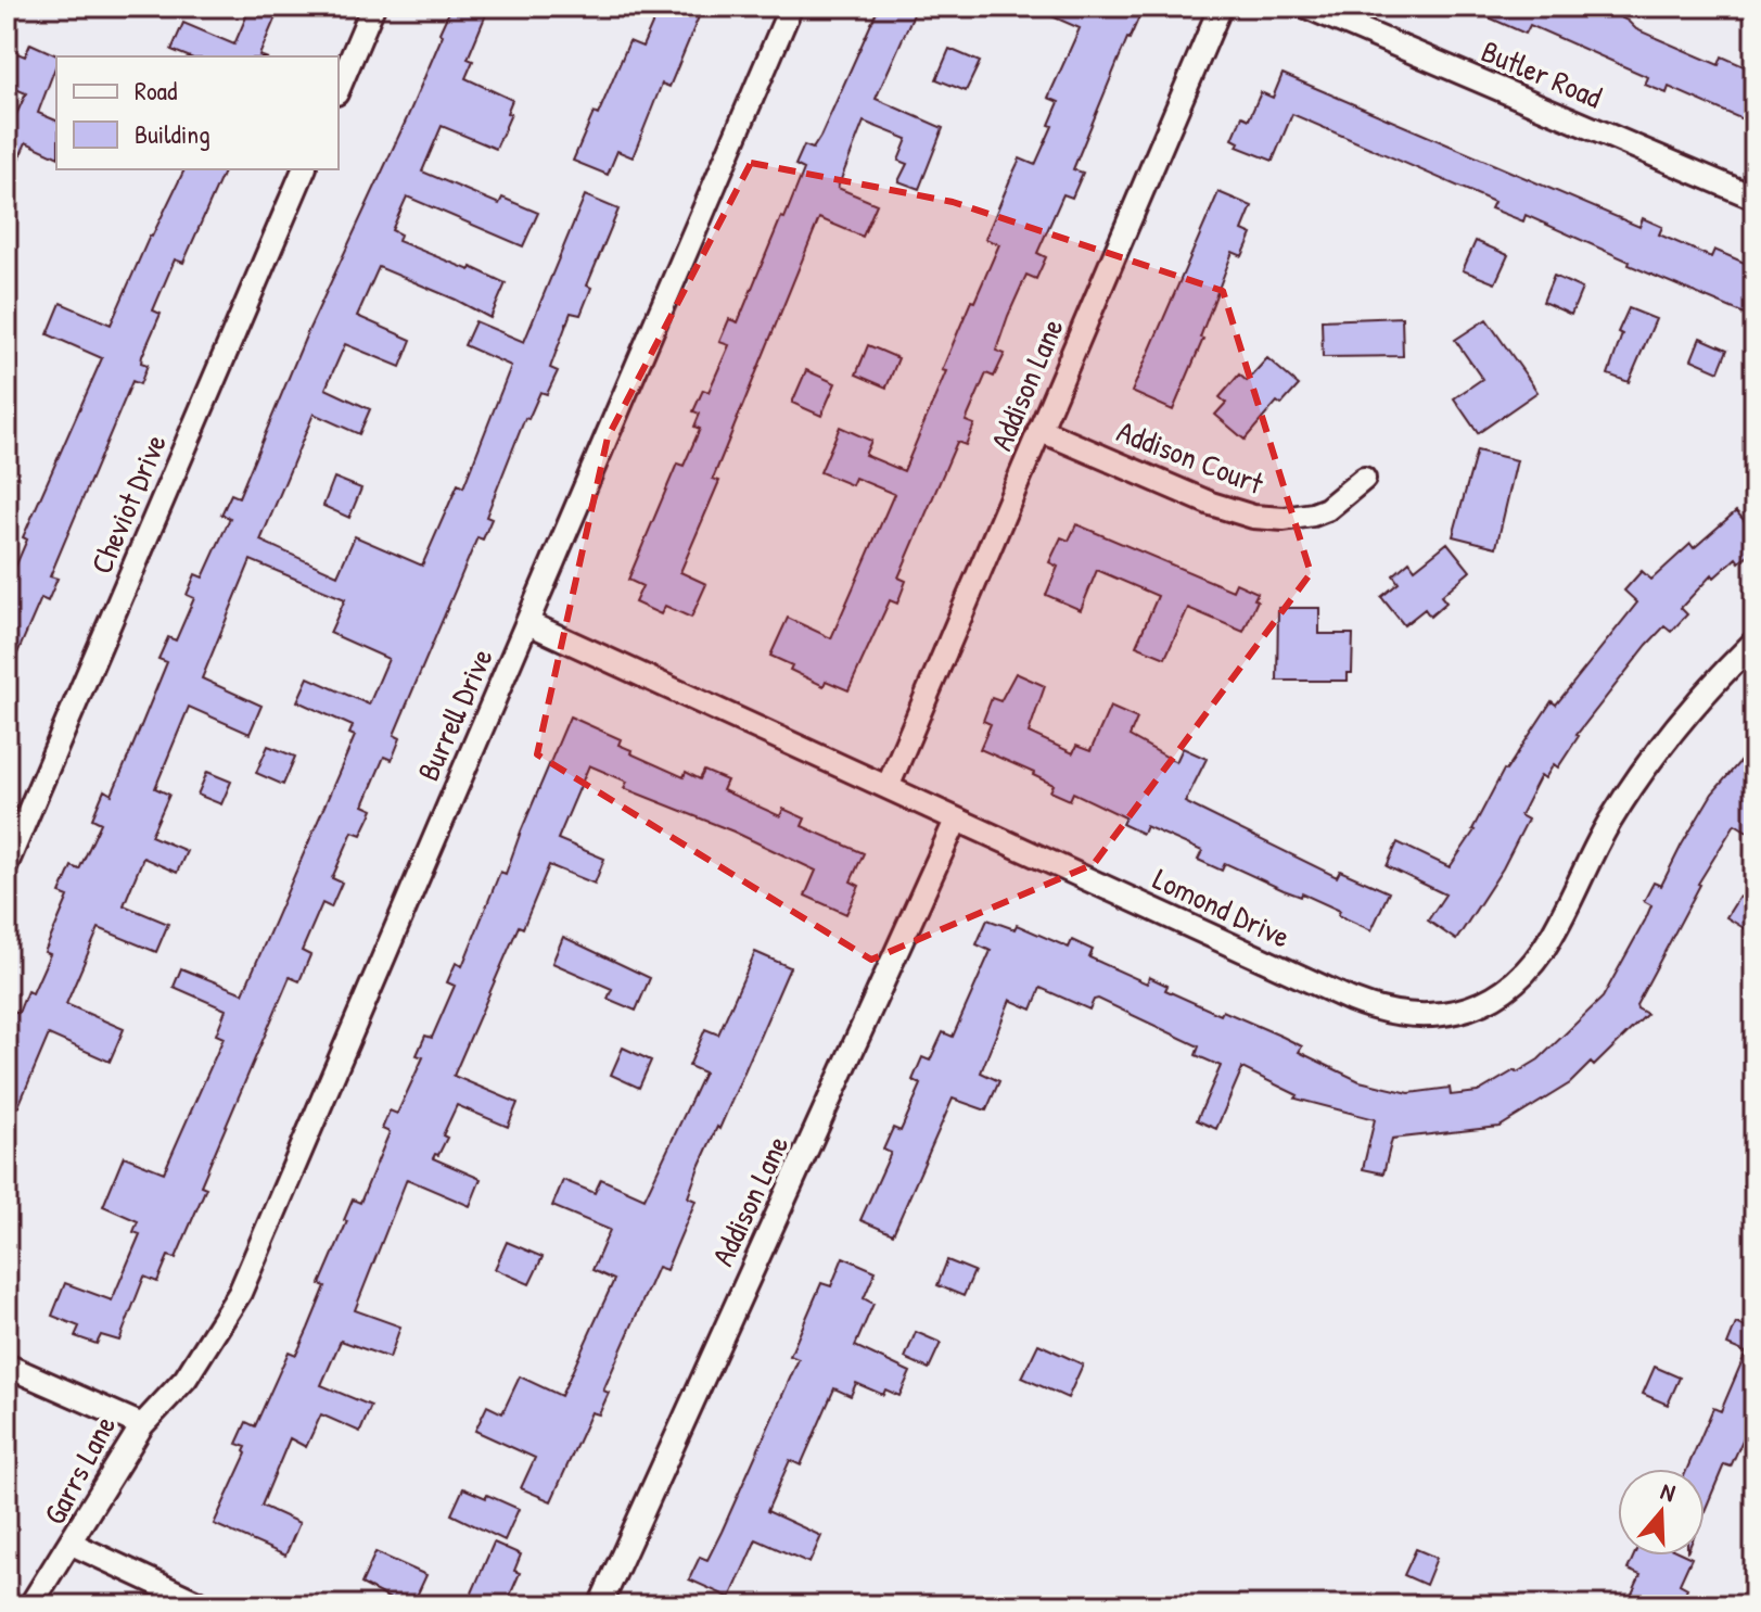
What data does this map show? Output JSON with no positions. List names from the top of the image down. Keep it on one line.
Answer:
{"streets":{"street":["Butler Road","Addison Lane","Addison Court","Cheviot Drive","Burrell Drive","Lomond Drive","Garrs Lane"]},"crossings":[["Addison Lane","Addison Court"],["Addison Lane","Lomond Drive"],["Burrell Drive","Lomond Drive"],["Burrell Drive","Garrs Lane"]],"legend":["Road","Building"],"north":"top"}
